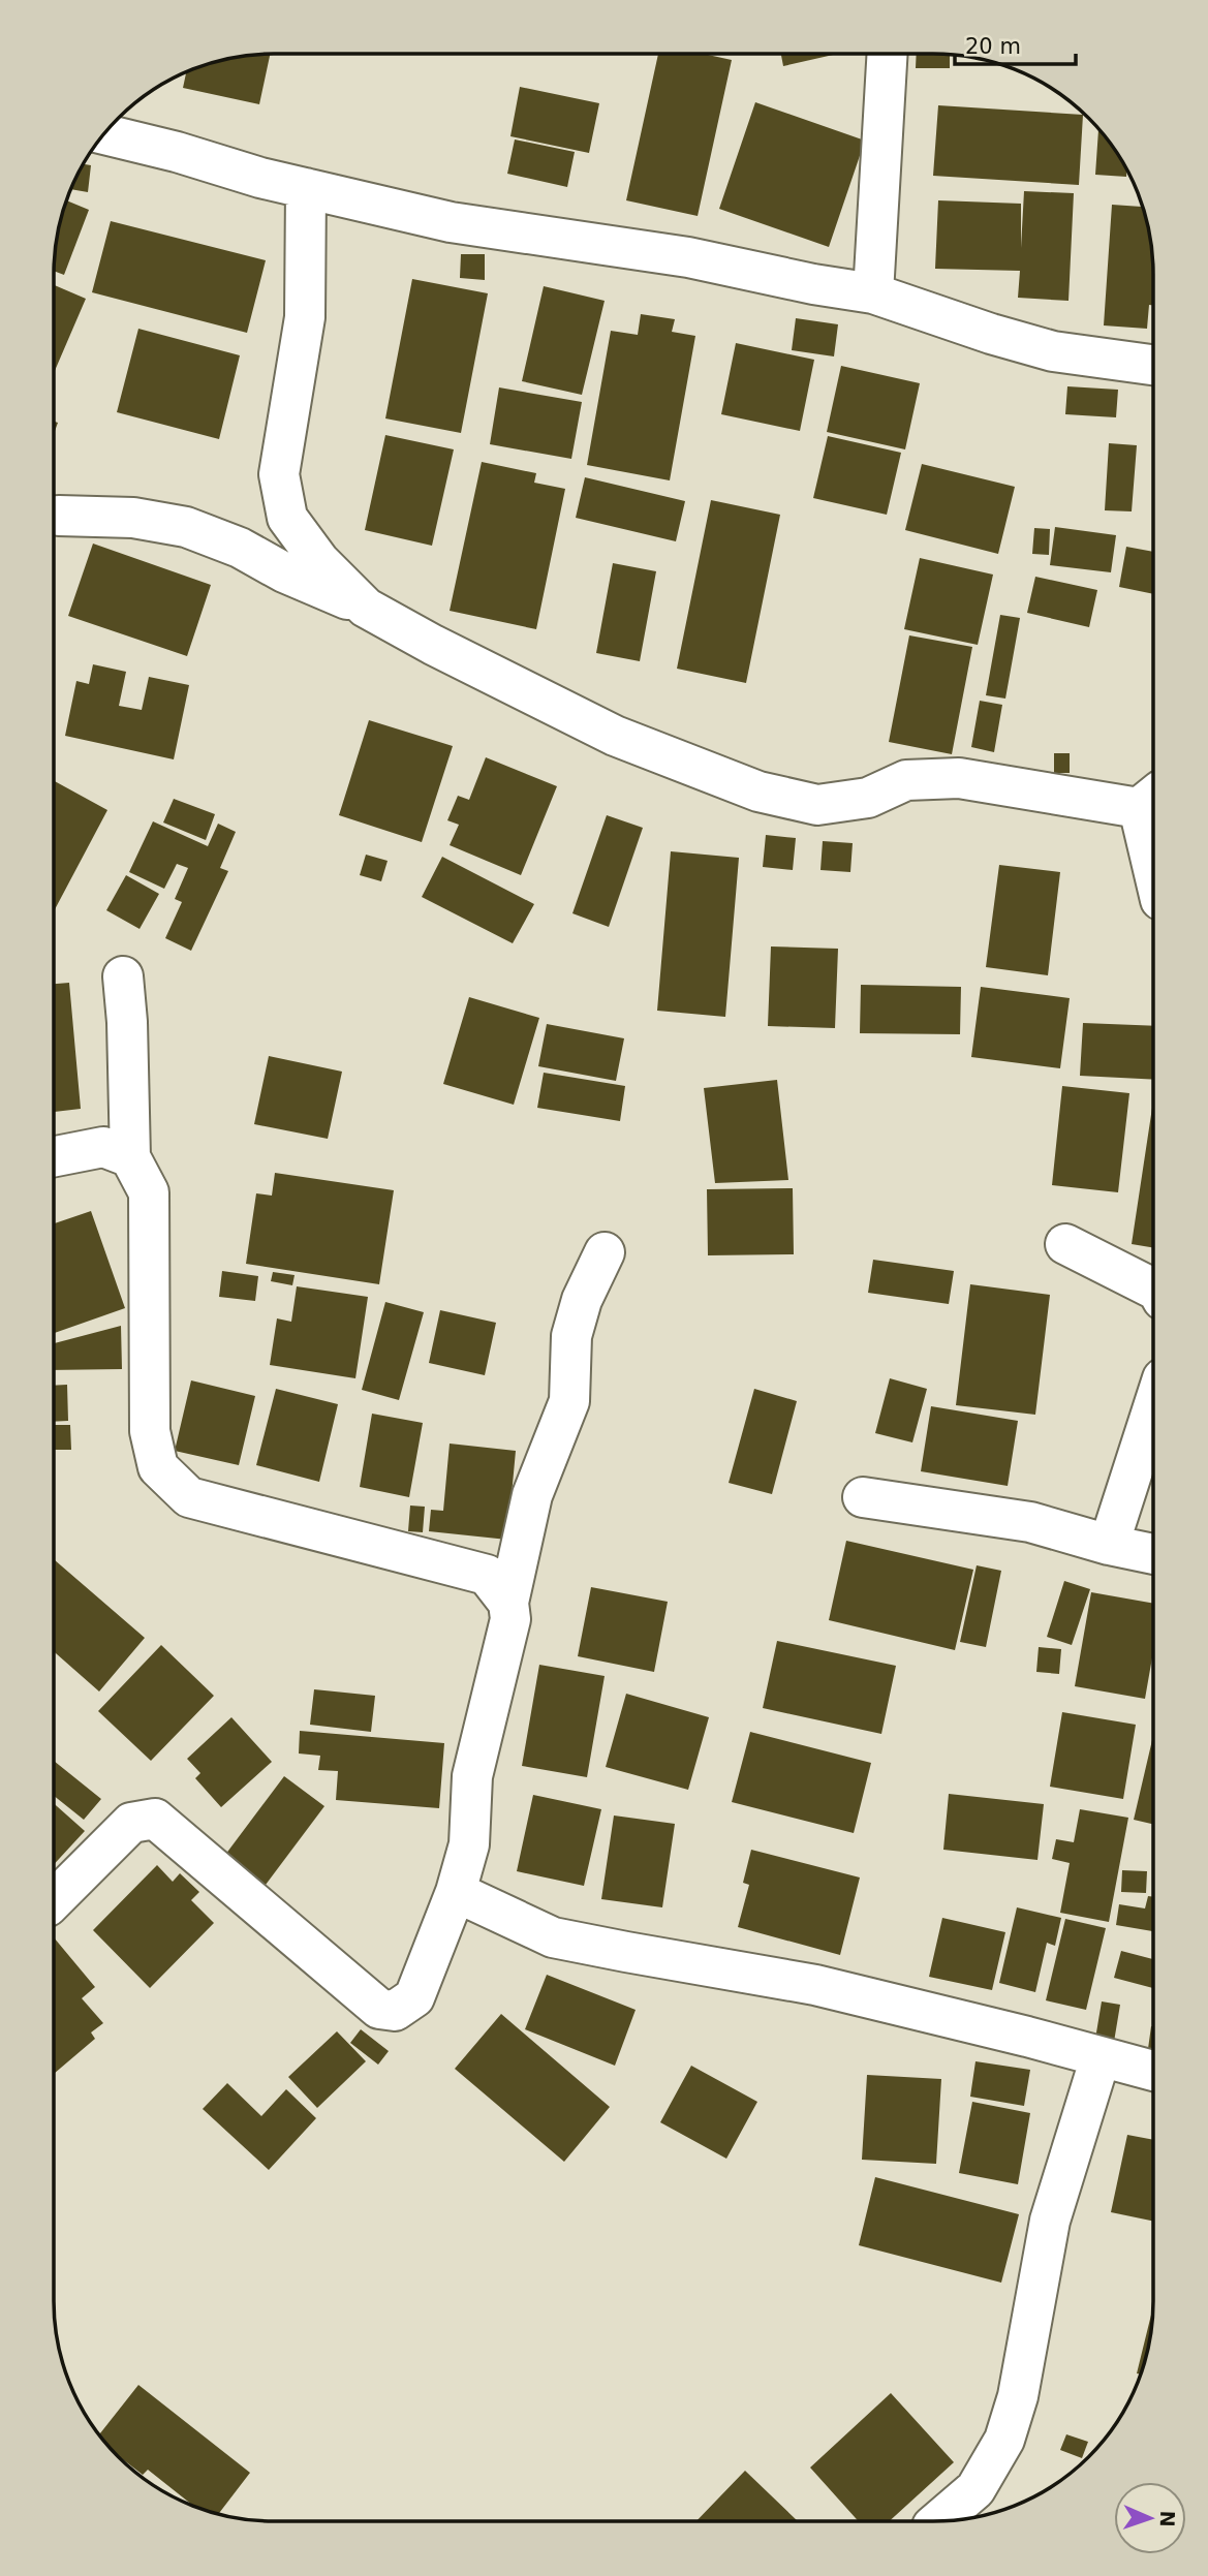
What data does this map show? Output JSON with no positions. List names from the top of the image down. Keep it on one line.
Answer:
{"scale_bar":"20 m","north":"right"}
